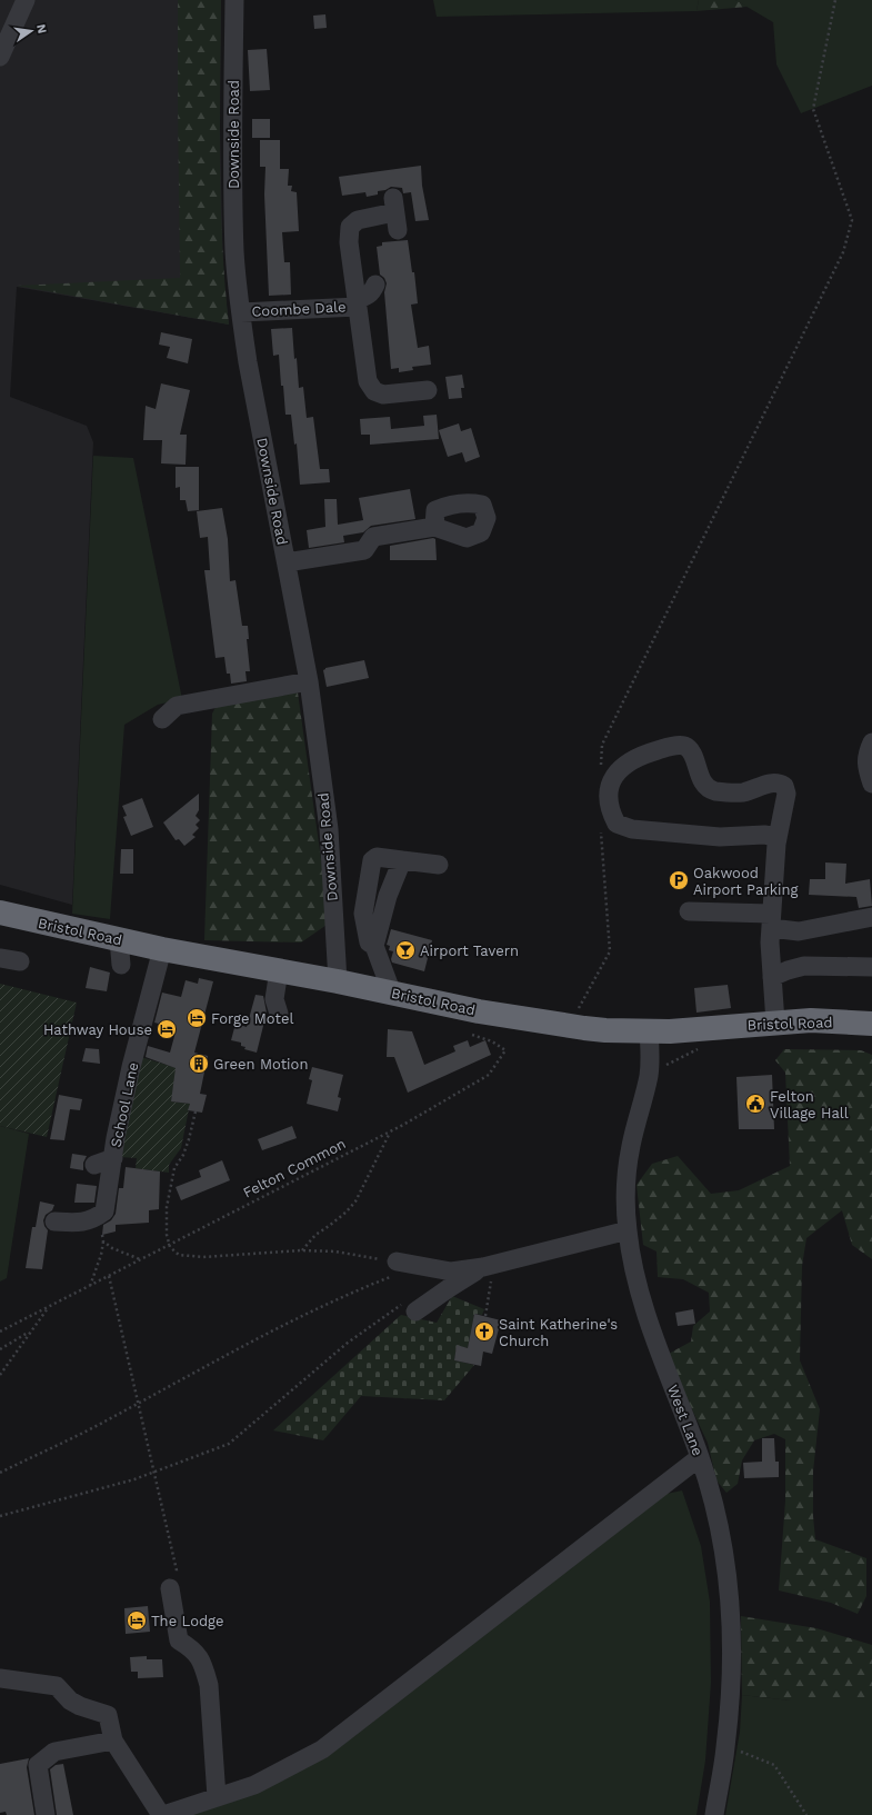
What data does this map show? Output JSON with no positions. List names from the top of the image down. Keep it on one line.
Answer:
{"streets":{"highway":["Bristol Road"],"street":["Downside Road","Coombe Dale","School Lane","West Lane"],"path":["Felton Common"]},"crossings":[["Downside Road","Coombe Dale"],["Downside Road","Bristol Road"],["Bristol Road","School Lane"],["Bristol Road","West Lane"]],"places":{"parking":["Oakwood Airport Parking"],"bar":["Airport Tavern"],"hotel":["Forge Motel","Hathway House","The Lodge"],"building":["Green Motion"],"public building":["Felton Village Hall"],"church":["Saint Katherine's Church"]},"north":"right"}
